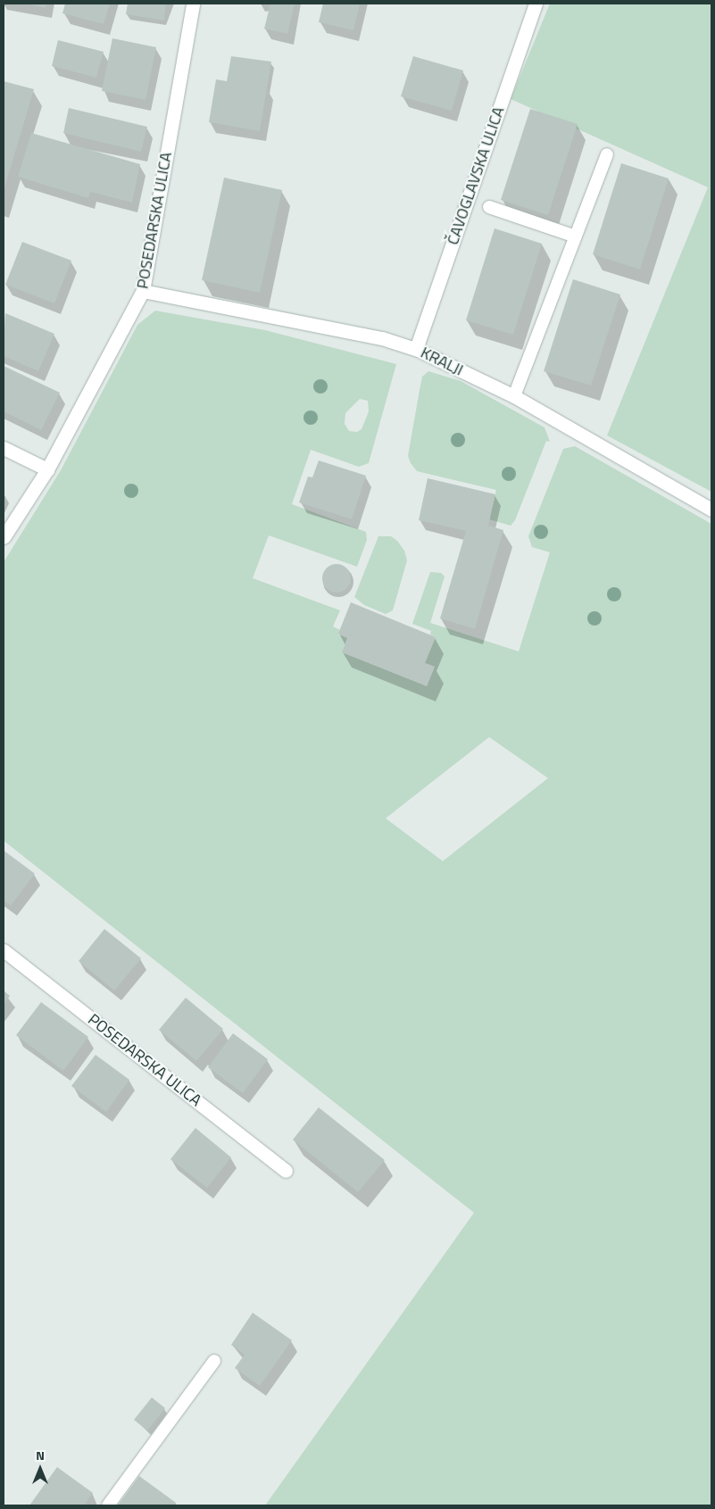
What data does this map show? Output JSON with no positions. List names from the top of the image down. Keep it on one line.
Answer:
{"streets":{"street":["ČAVOGLAVSKA ULICA","POSEDARSKA ULICA","KRALJI"]},"crossings":[["ČAVOGLAVSKA ULICA","KRALJI"],["POSEDARSKA ULICA","KRALJI"]],"north":"top"}
